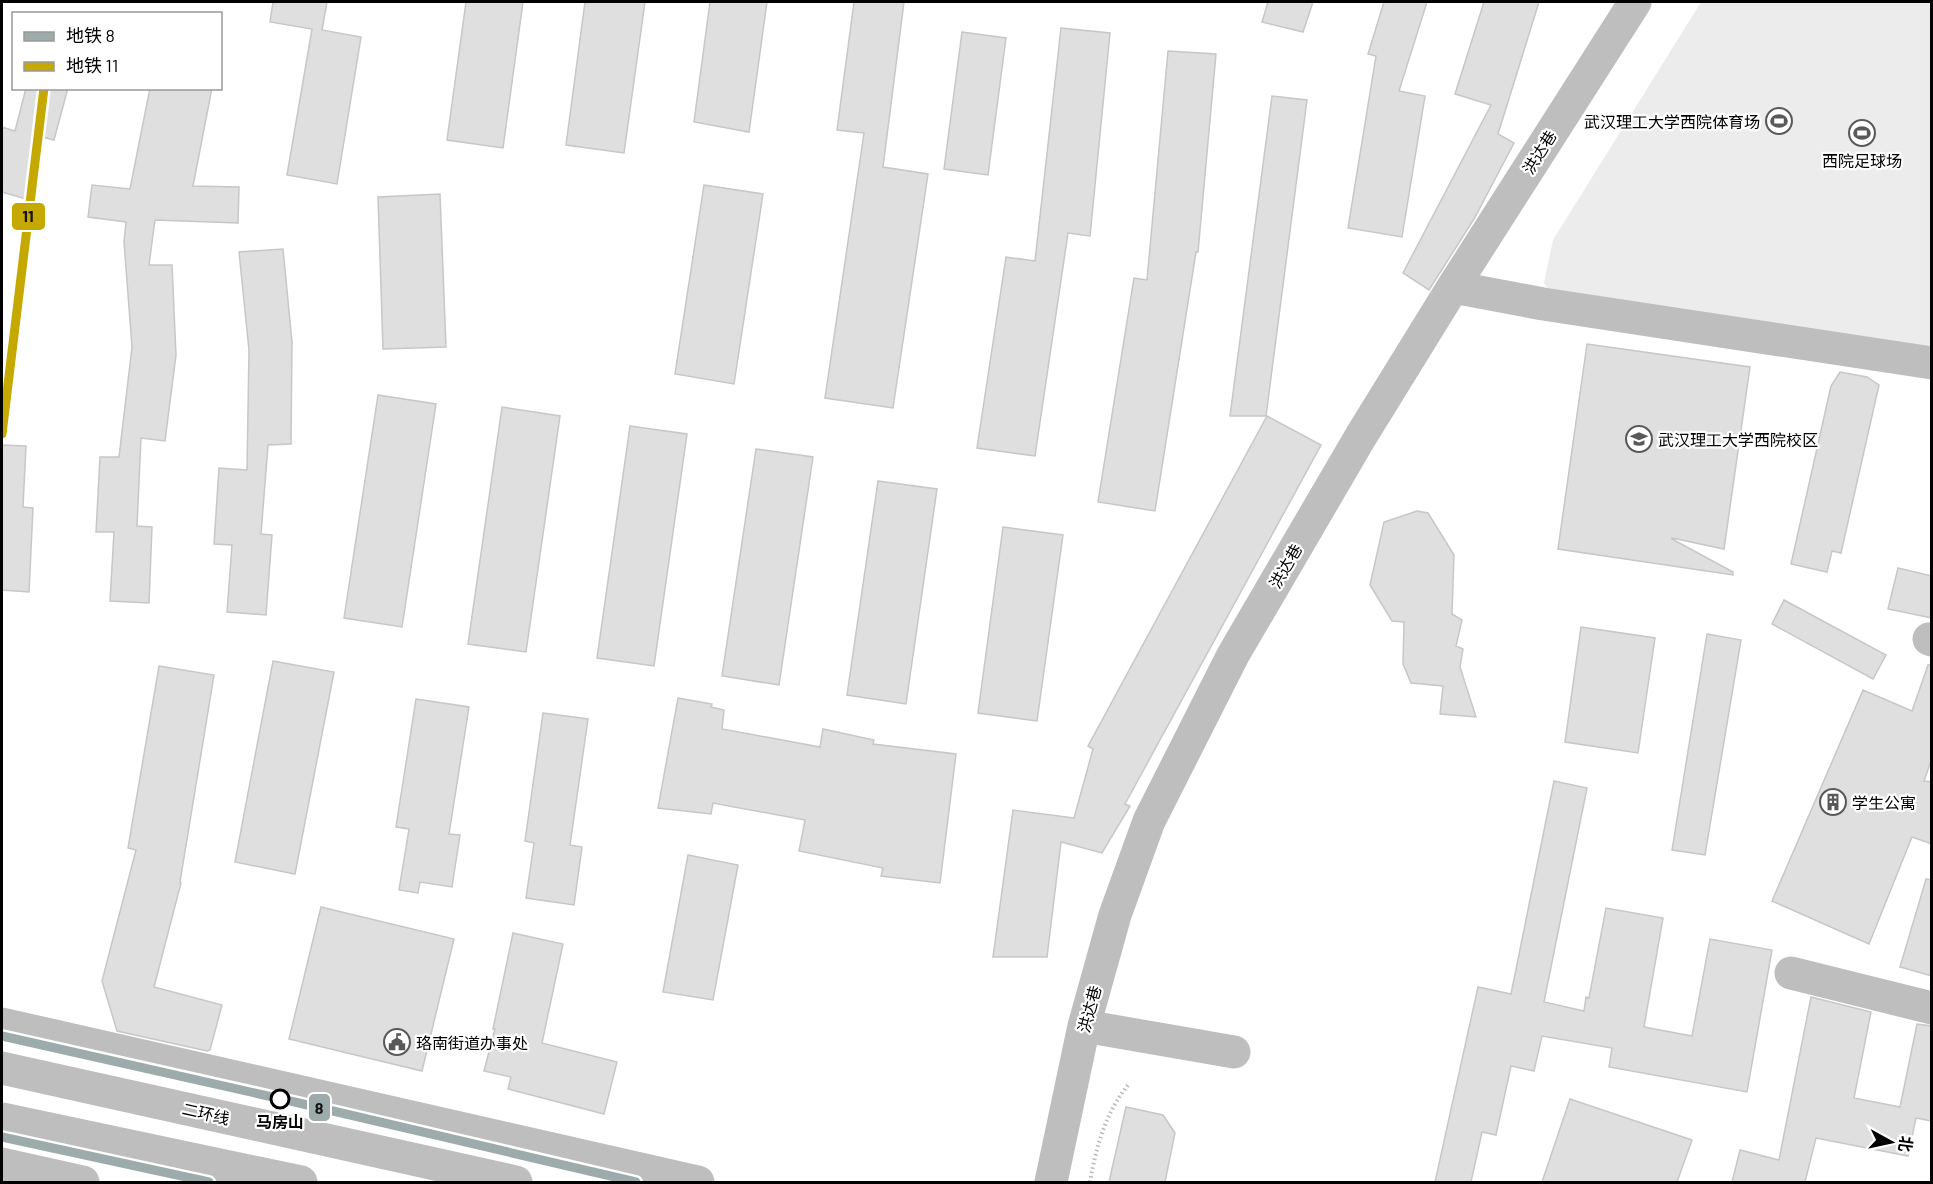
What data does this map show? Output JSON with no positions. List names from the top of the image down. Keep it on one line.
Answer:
{"streets":{"main road":["洪达巷","二环线"]},"places":{"sports":["武汉理工大学西院体育场","西院足球场"],"school or university":["武汉理工大学西院校区"],"building":["学生公寓"],"public building":["珞南街道办事处"],"other":["马房山"]},"lines":["metro line 11","metro line 8"],"legend":["地铁 8","地铁 11"],"north":"right"}
